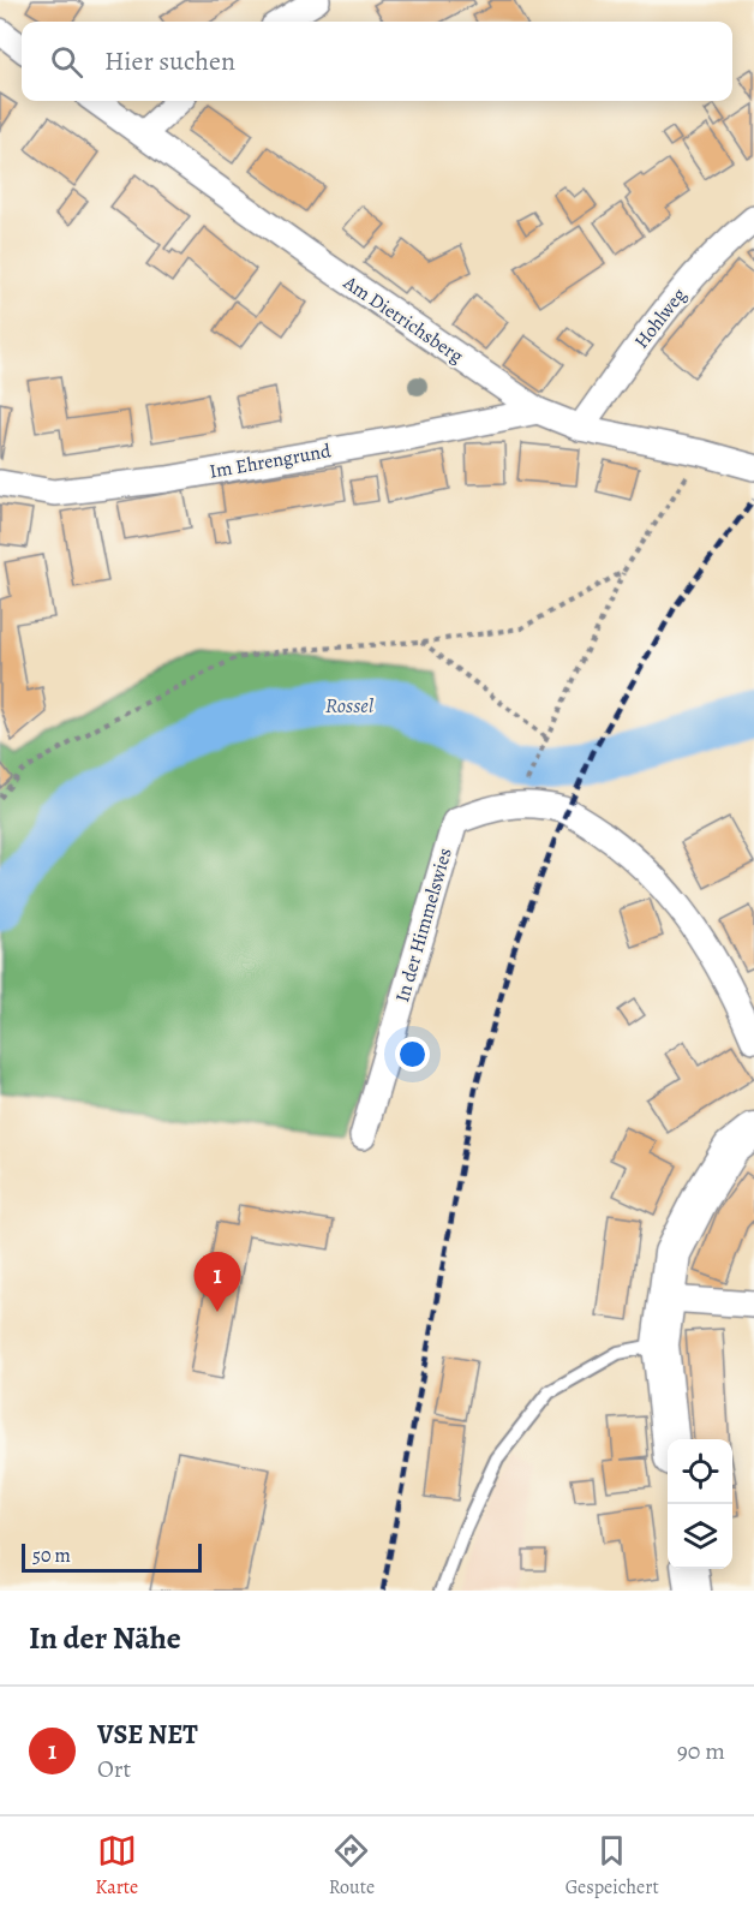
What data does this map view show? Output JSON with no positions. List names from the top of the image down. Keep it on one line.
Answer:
{"streets":{"street":["Hohlweg","Am Dietrichsberg","Im Ehrengrund","In der Himmelswies"]},"crossings":[["Hohlweg","Am Dietrichsberg"],["Am Dietrichsberg","Im Ehrengrund"]],"water":["Rossel"],"scale_bar":"50 m","page":{"search":"Hier suchen","pins":"1","scale":"50 m","heading":"In der Nähe","list":[{"mark":"1","name":"VSE NET","note":"Ort","value":"90 m"}],"nav":["Karte","Route","Gespeichert"]}}
